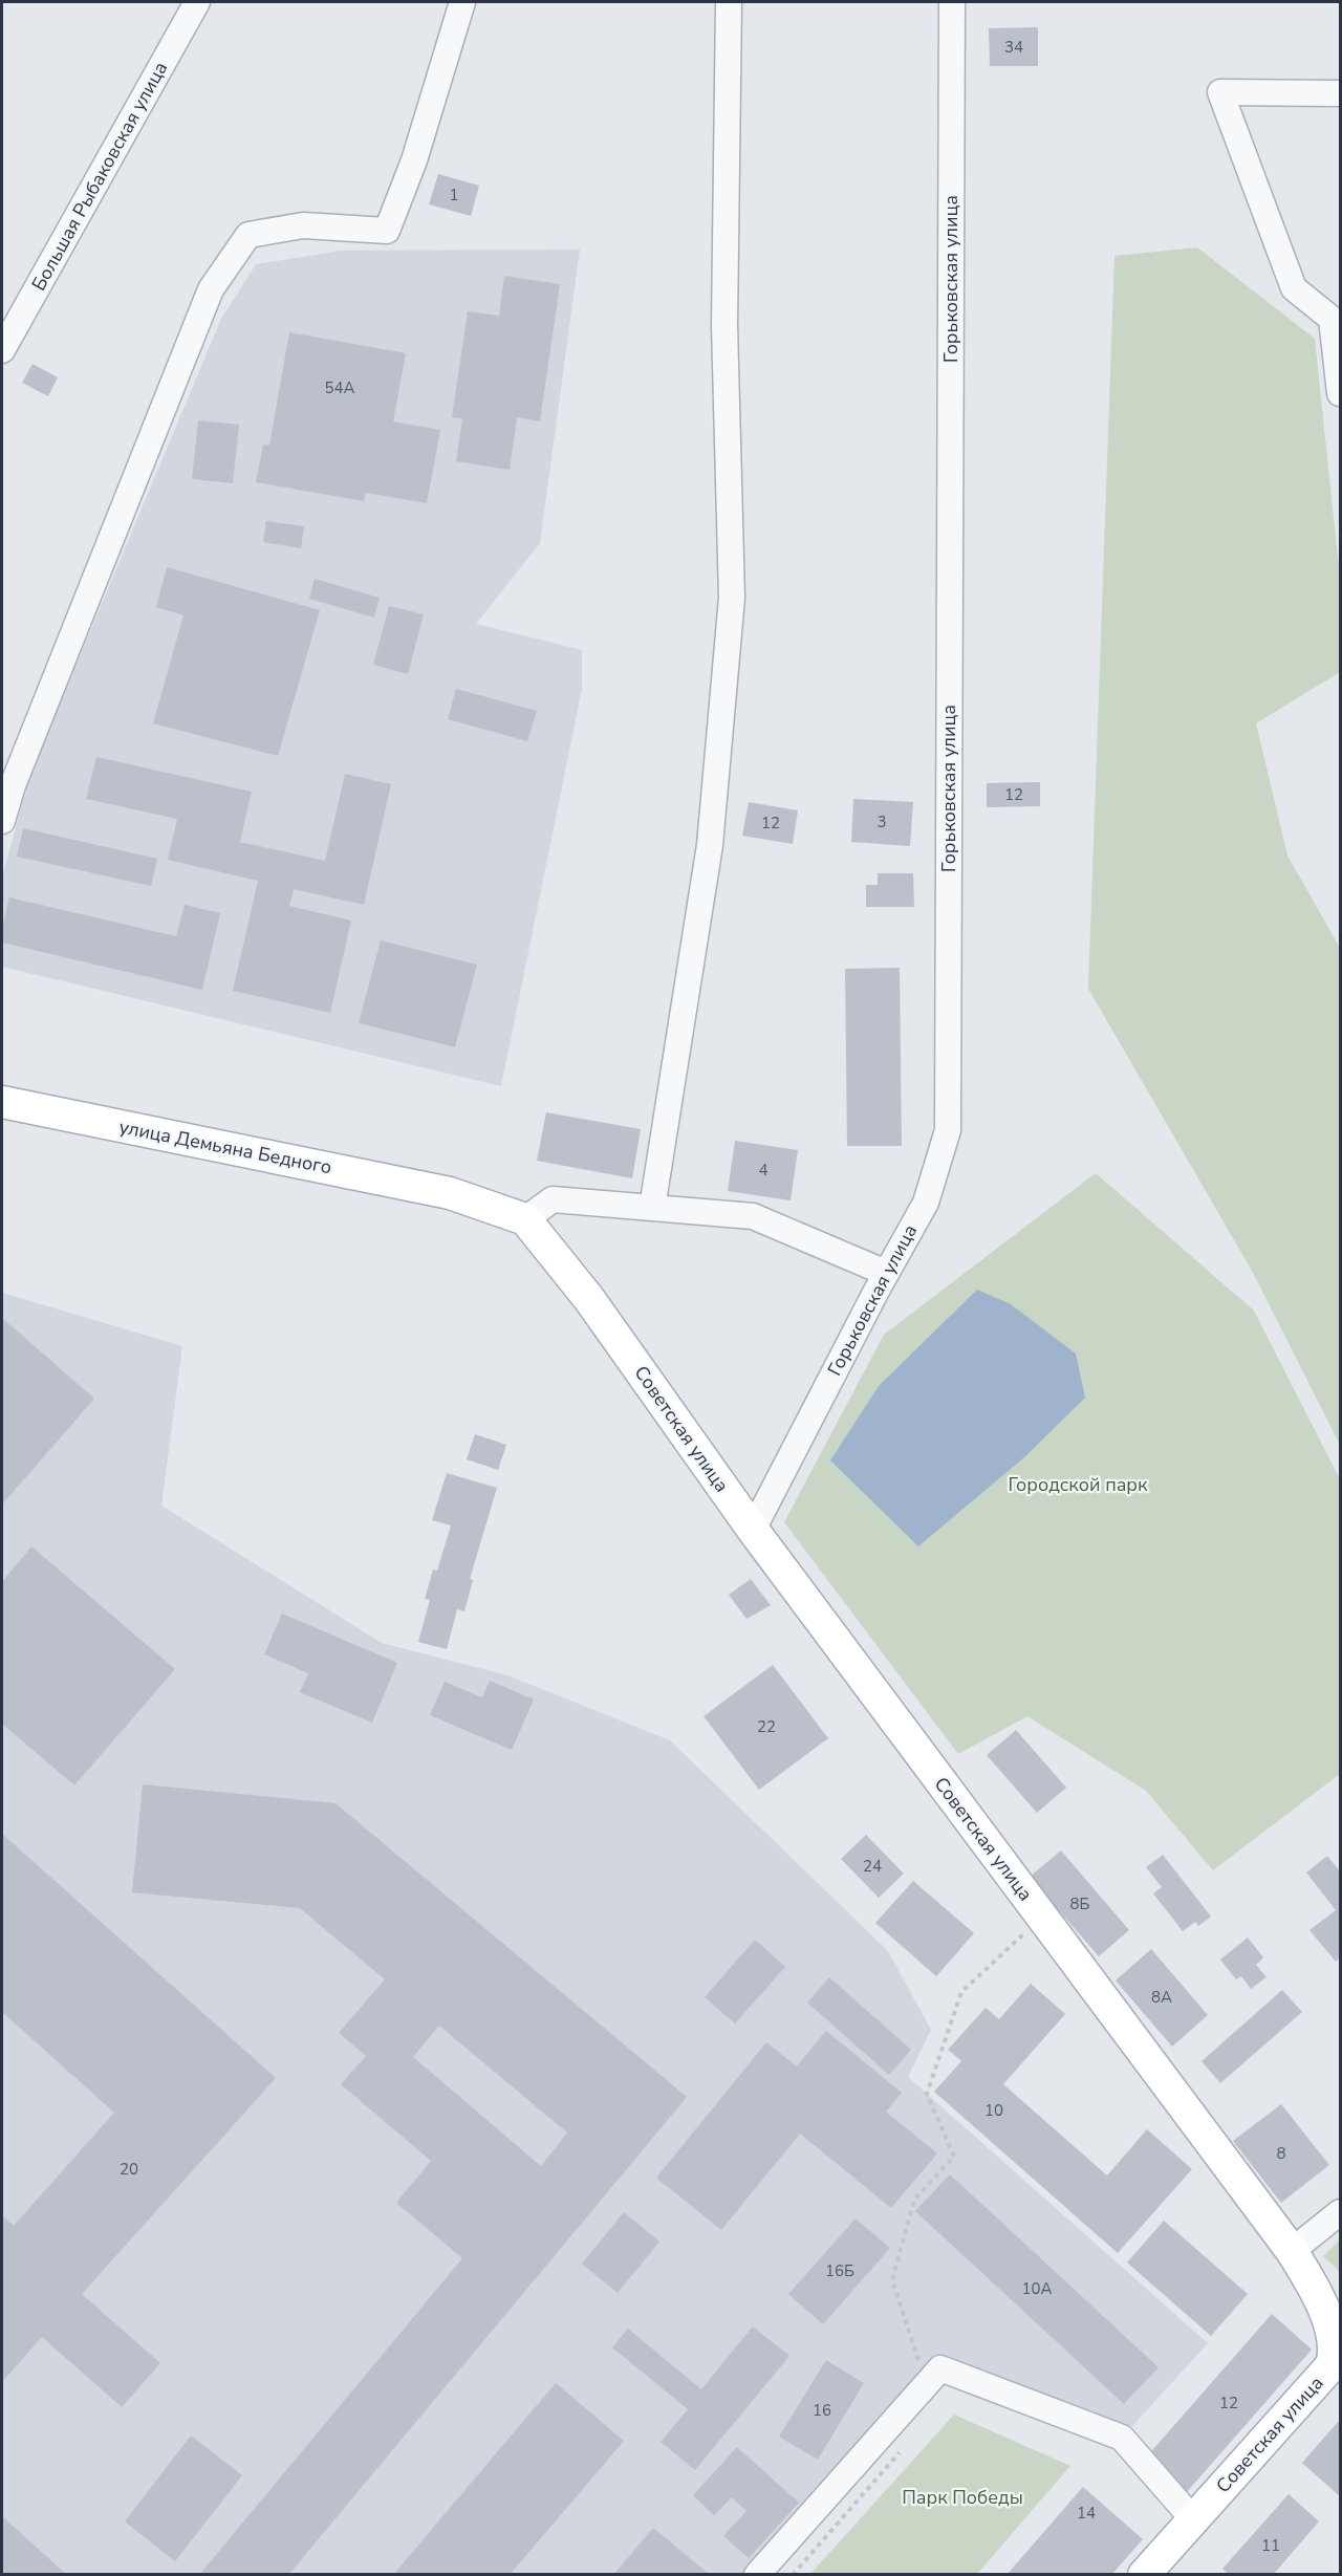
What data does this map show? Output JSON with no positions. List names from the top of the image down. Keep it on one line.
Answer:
{"streets":{"main road":["улица Демьяна Бедного","Советская улица"],"street":["Большая Рыбаковская улица","Горьковская улица"]},"crossings":[["Горьковская улица","Советская улица"],["улица Демьяна Бедного","Советская улица"]],"parks":["Городской парк","Парк Победы"],"house_numbers":["34","1","54А","12","3","12","4","22","24","8Б","8А","10","8","20","16Б","10А","12","16","14","11"]}
